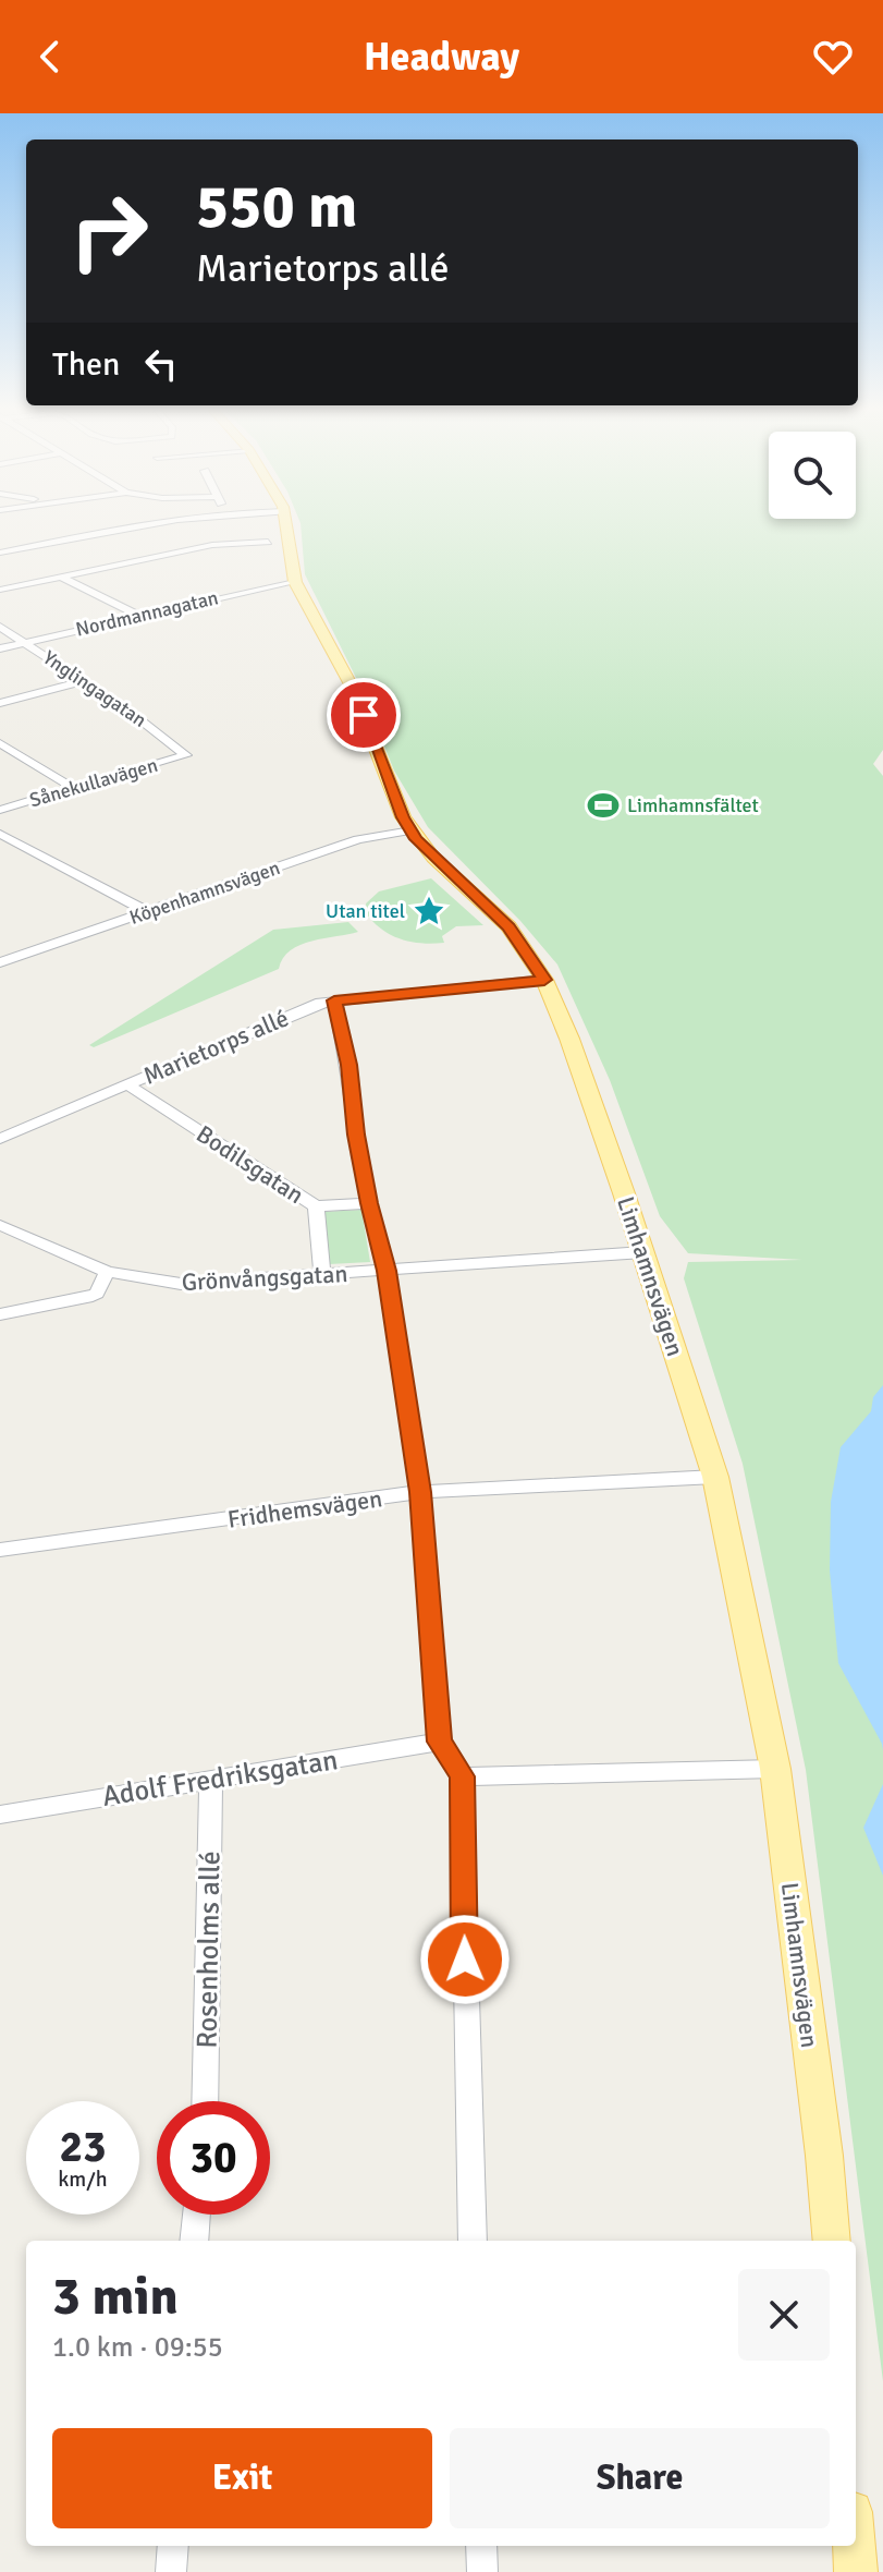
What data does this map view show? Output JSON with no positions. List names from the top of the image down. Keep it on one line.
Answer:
{"streets":{"main road":["Limhamnsvägen"],"street":["Nordmannagatan","Ynglingagatan","Sånekullavägen","Köpenhamnsvägen","Marietorps allé","Bodilsgatan","Grönvångsgatan","Fridhemsvägen","Adolf Fredriksgatan","Rosenholms allé"]},"crossings":[["Nordmannagatan","Ynglingagatan"],["Nordmannagatan","Limhamnsvägen"],["Ynglingagatan","Sånekullavägen"],["Köpenhamnsvägen","Limhamnsvägen"],["Marietorps allé","Bodilsgatan"],["Marietorps allé","Limhamnsvägen"],["Bodilsgatan","Grönvångsgatan"],["Limhamnsvägen","Grönvångsgatan"],["Limhamnsvägen","Fridhemsvägen"],["Adolf Fredriksgatan","Rosenholms allé"]],"places":{"sports":["Limhamnsfältet"],"place":["Utan titel"]},"page":{"header":"Headway","turn":["550 m","Marietorps allé"],"then":"Then","speed":"23 km/h","limit":"30","heading":["3 min","1.0 km · 09:55"],"buttons":["Exit","Share"]}}
